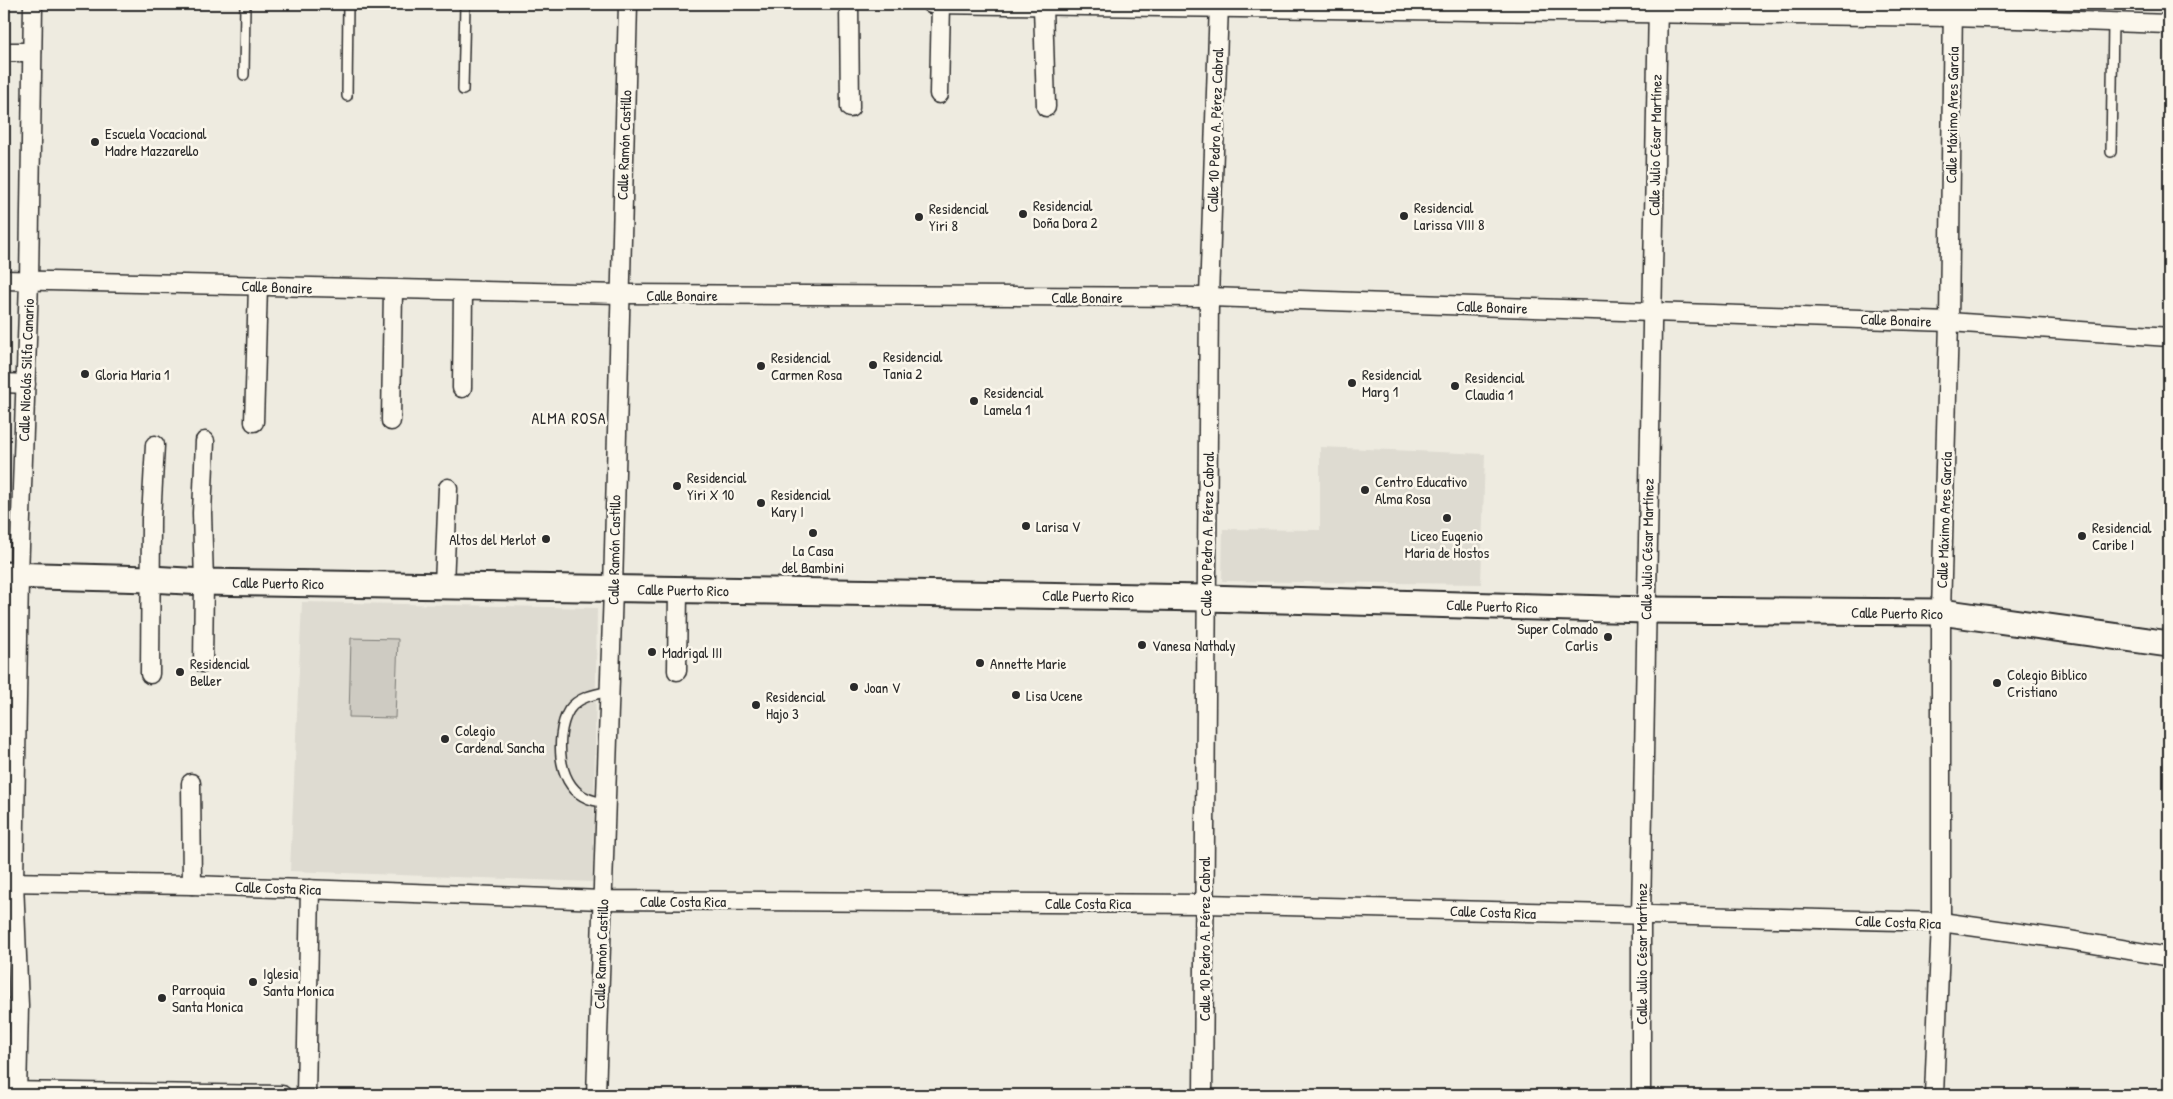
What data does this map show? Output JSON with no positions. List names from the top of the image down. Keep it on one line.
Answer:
{"streets":{"street":["Calle Máximo Ares García","Calle 10 Pedro A. Pérez Cabral","Calle Ramón Castillo","Calle Julio César Martínez","Calle Bonaire","Calle Nicolás Silfa Canario","Calle Puerto Rico","Calle Costa Rica"]},"crossings":[["Calle Máximo Ares García","Calle Bonaire"],["Calle Máximo Ares García","Calle Puerto Rico"],["Calle Máximo Ares García","Calle Costa Rica"],["Calle 10 Pedro A. Pérez Cabral","Calle Bonaire"],["Calle 10 Pedro A. Pérez Cabral","Calle Puerto Rico"],["Calle 10 Pedro A. Pérez Cabral","Calle Costa Rica"],["Calle Ramón Castillo","Calle Bonaire"],["Calle Ramón Castillo","Calle Puerto Rico"],["Calle Ramón Castillo","Calle Costa Rica"],["Calle Julio César Martínez","Calle Bonaire"],["Calle Julio César Martínez","Calle Puerto Rico"],["Calle Julio César Martínez","Calle Costa Rica"],["Calle Bonaire","Calle Nicolás Silfa Canario"],["Calle Nicolás Silfa Canario","Calle Puerto Rico"],["Calle Nicolás Silfa Canario","Calle Costa Rica"]],"districts":["ALMA ROSA"],"places":["Escuela Vocacional Madre Mazzarello","Residencial Doña Dora 2","Residencial Larissa VIII 8","Residencial Yiri 8","Residencial Tania 2","Residencial Carmen Rosa","Gloria Maria 1","Residencial Marg 1","Residencial Claudia 1","Residencial Lamela 1","Residencial Yiri X 10","Centro Educativo Alma Rosa","Residencial Kary I","Liceo Eugenio Maria de Hostos","Larisa V","La Casa del Bambini","Residencial Caribe I","Altos del Merlot","Super Colmado Carlis","Vanesa Nathaly","Madrigal III","Annette Marie","Residencial Beller","Colegio Biblico Cristiano","Joan V","Lisa Ucene","Residencial Hajo 3","Colegio Cardenal Sancha","Iglesia Santa Monica","Parroquia Santa Monica"]}
